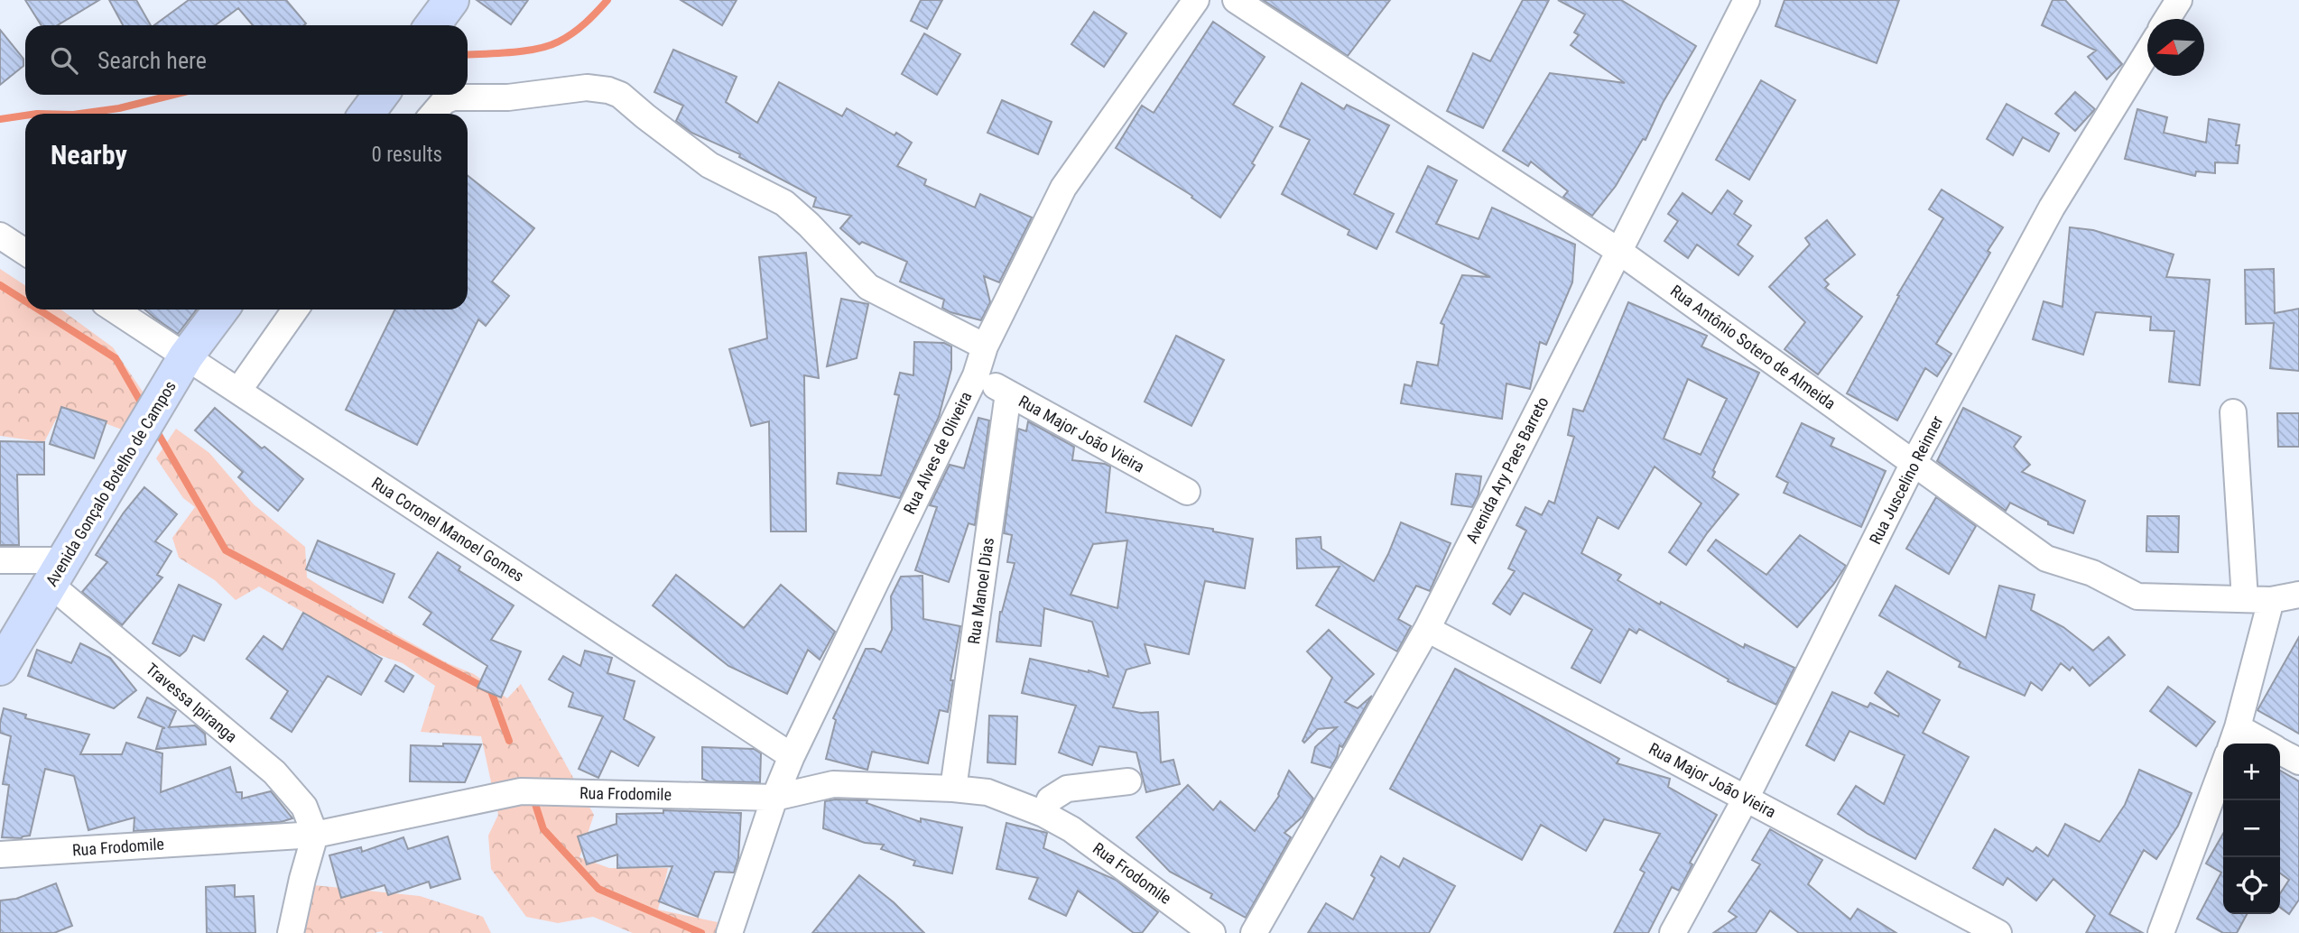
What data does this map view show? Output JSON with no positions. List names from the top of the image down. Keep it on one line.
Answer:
{"streets":{"street":["Rua Antônio Sotero de Almeida","Rua Major João Vieira","Rua Alves de Oliveira","Avenida Ary Paes Barreto","Rua Juscelino Reinner","Avenida Gonçalo Botelho de Campos","Rua Coronel Manoel Gomes","Rua Manoel Dias","Travessa Ipiranga","Rua Frodomile"]},"crossings":[["Rua Antônio Sotero de Almeida","Avenida Ary Paes Barreto"],["Rua Antônio Sotero de Almeida","Rua Juscelino Reinner"],["Rua Major João Vieira","Rua Alves de Oliveira"],["Rua Major João Vieira","Avenida Ary Paes Barreto"],["Rua Major João Vieira","Rua Juscelino Reinner"],["Rua Major João Vieira","Rua Manoel Dias"],["Rua Alves de Oliveira","Rua Coronel Manoel Gomes"],["Rua Alves de Oliveira","Rua Frodomile"],["Avenida Gonçalo Botelho de Campos","Rua Coronel Manoel Gomes"],["Avenida Gonçalo Botelho de Campos","Travessa Ipiranga"],["Rua Manoel Dias","Rua Frodomile"],["Travessa Ipiranga","Rua Frodomile"]],"north":"left","page":{"search":"Search here","heading":["Nearby","0 results"],"map_buttons":["+","−"]}}
